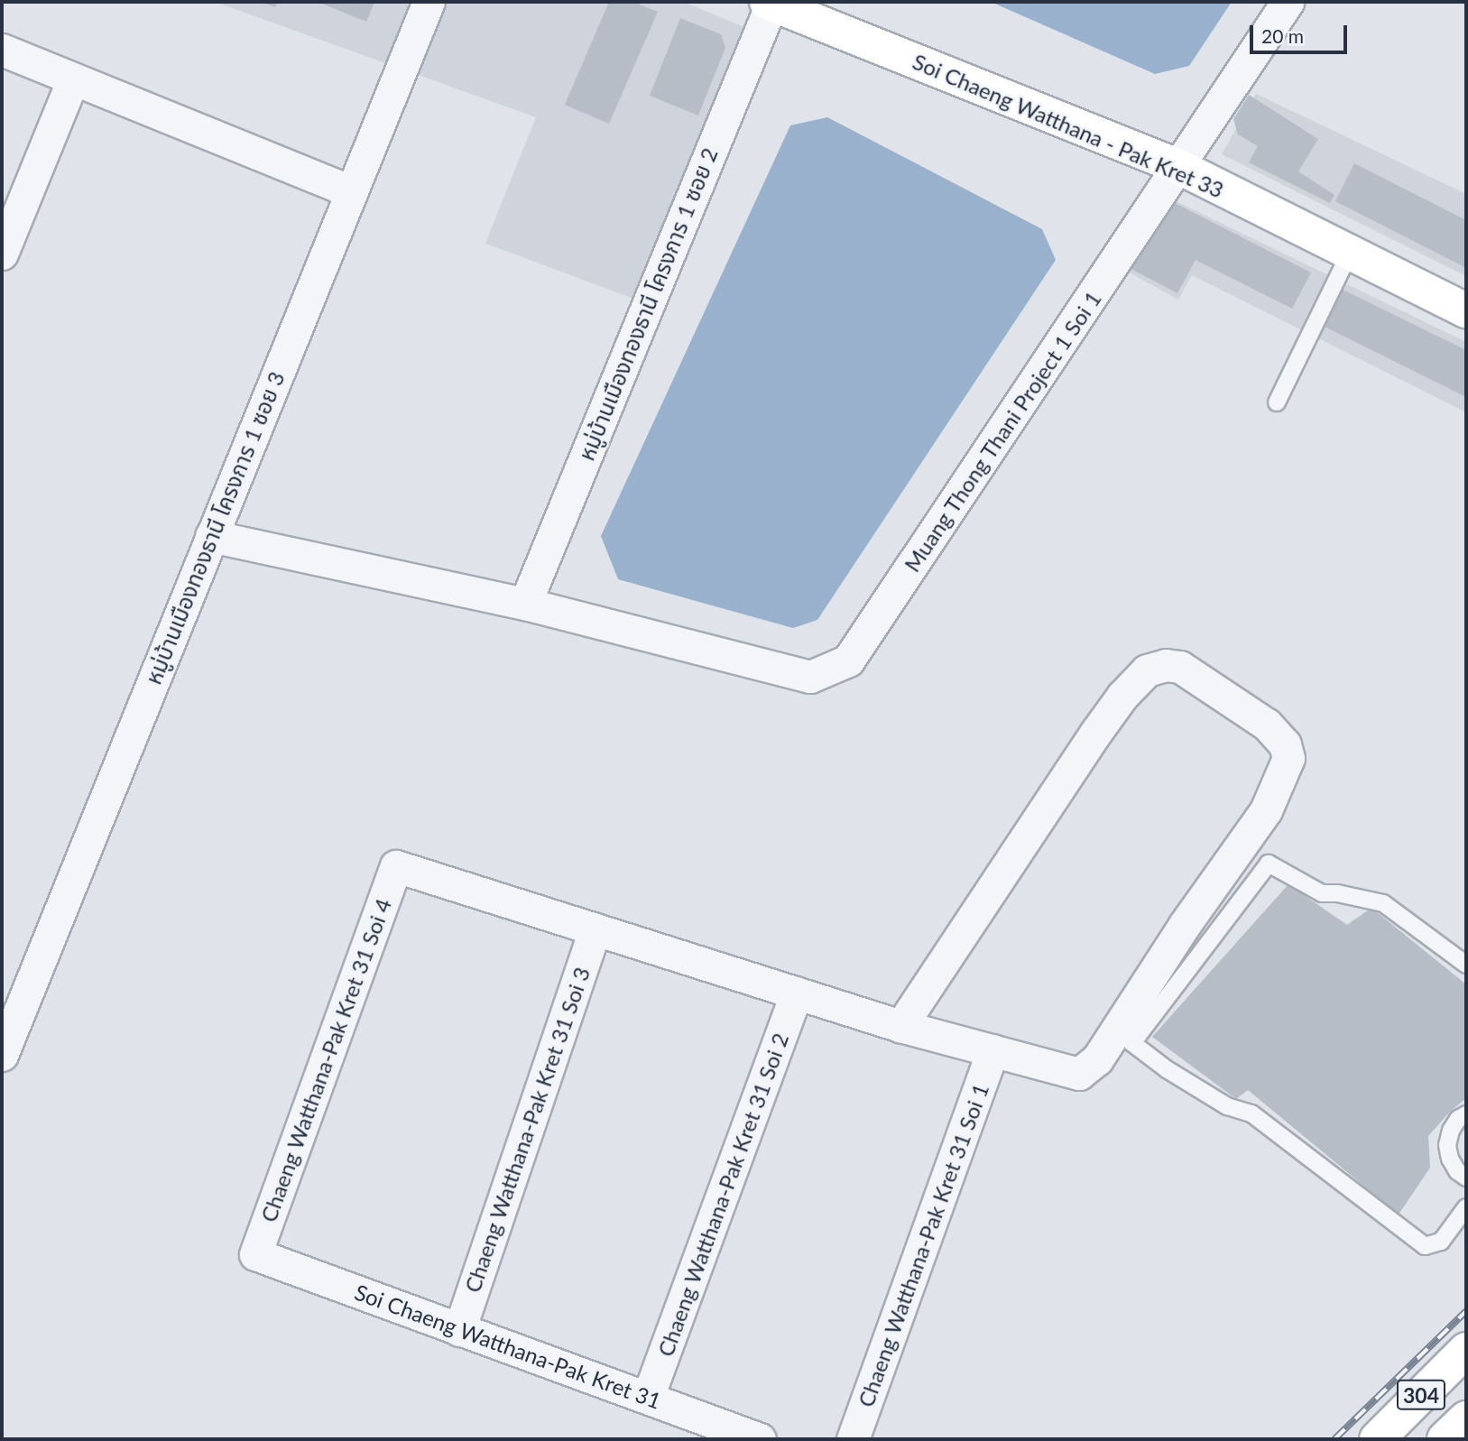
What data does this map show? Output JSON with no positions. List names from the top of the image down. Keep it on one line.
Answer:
{"streets":{"street":["Soi Chaeng Watthana - Pak Kret 33","หมู่บ้านเมืองทองธานี โครงการ 1 ซอย 2","Muang Thong Thani Project 1 Soi 1","หมู่บ้านเมืองทองธานี โครงการ 1 ซอย 3","Chaeng Watthana-Pak Kret 31 Soi 4","Chaeng Watthana-Pak Kret 31 Soi 3","Chaeng Watthana-Pak Kret 31 Soi 2","Chaeng Watthana-Pak Kret 31 Soi 1","Soi Chaeng Watthana-Pak Kret 31","304"]},"crossings":[["Soi Chaeng Watthana - Pak Kret 33","หมู่บ้านเมืองทองธานี โครงการ 1 ซอย 2"],["Soi Chaeng Watthana - Pak Kret 33","Muang Thong Thani Project 1 Soi 1"],["หมู่บ้านเมืองทองธานี โครงการ 1 ซอย 2","Muang Thong Thani Project 1 Soi 1"],["Chaeng Watthana-Pak Kret 31 Soi 4","Chaeng Watthana-Pak Kret 31 Soi 3"],["Chaeng Watthana-Pak Kret 31 Soi 4","Soi Chaeng Watthana-Pak Kret 31"],["Chaeng Watthana-Pak Kret 31 Soi 3","Soi Chaeng Watthana-Pak Kret 31"],["Chaeng Watthana-Pak Kret 31 Soi 2","Soi Chaeng Watthana-Pak Kret 31"]],"scale_bar":"20 m"}
